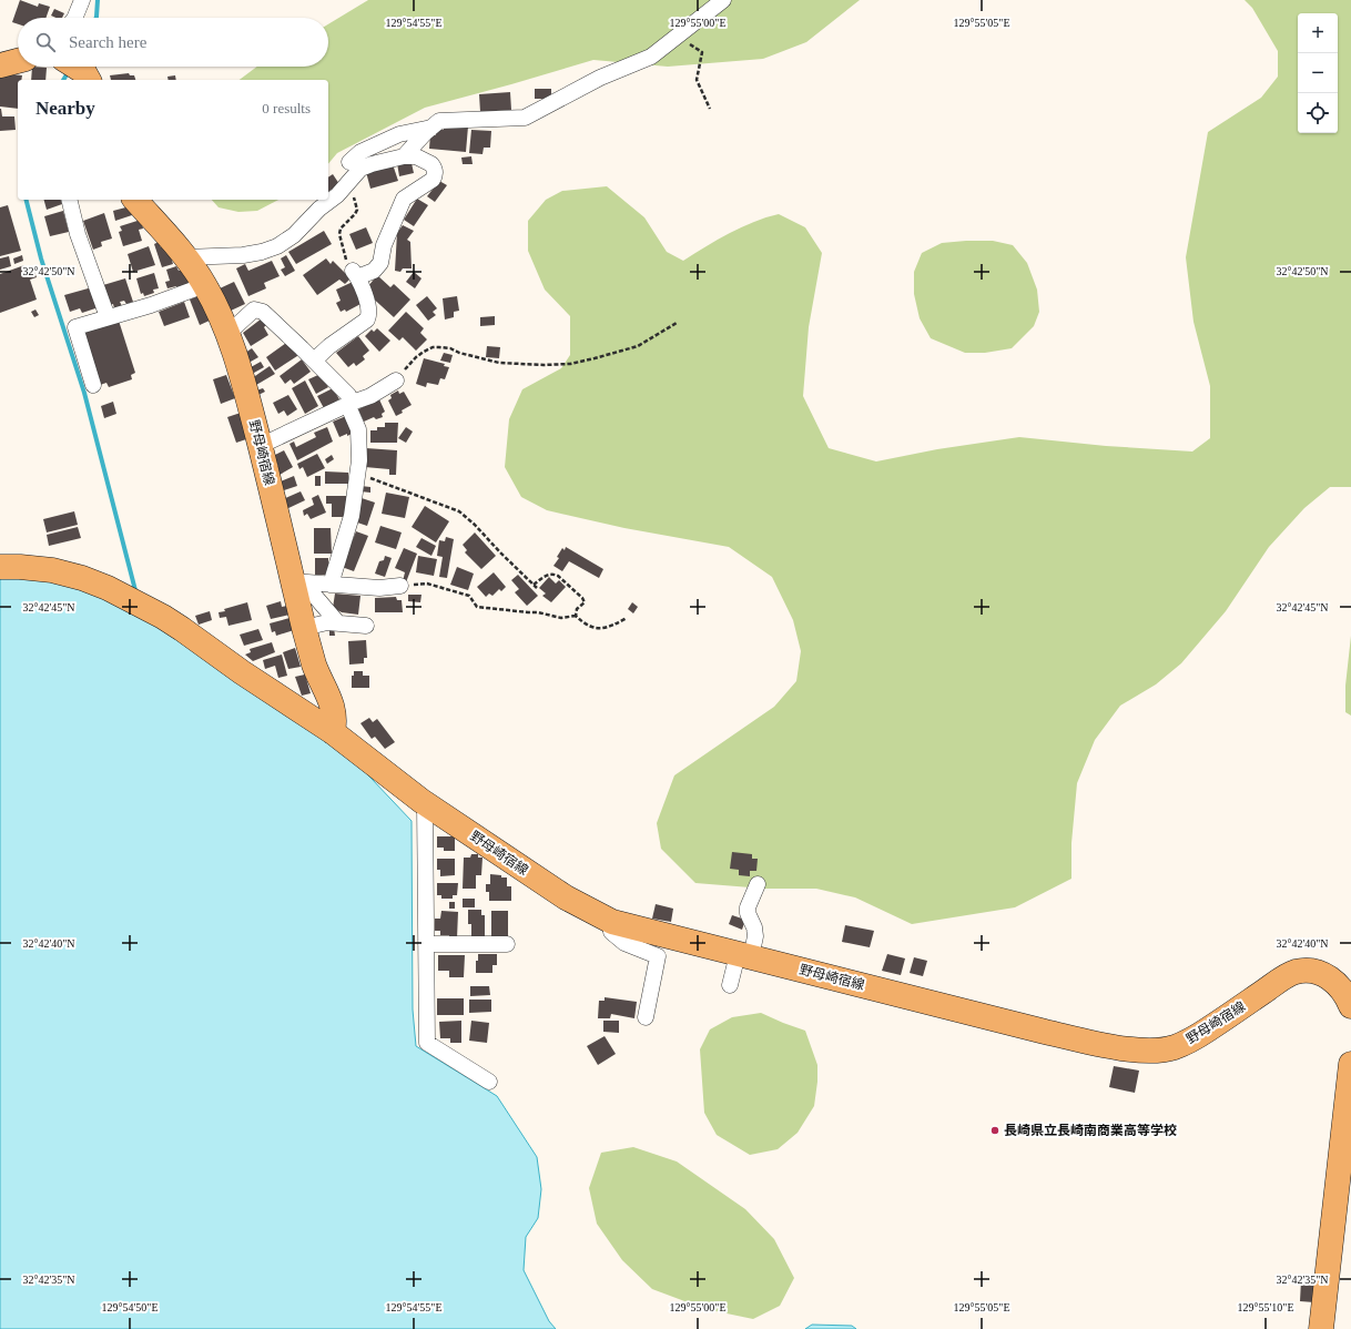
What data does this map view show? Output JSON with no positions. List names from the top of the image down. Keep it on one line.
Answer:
{"streets":{"main road":["野母崎宿線"]},"places":["長崎県立長崎南商業高等学校"],"page":{"map_buttons":["+","−"],"search":"Search here","heading":["Nearby","0 results"]},"coordinates":["129°54'55\"E","129°55'00\"E","129°55'05\"E","32°42'50\"N","32°42'45\"N","32°42'40\"N","32°42'35\"N","129°54'50\"E","129°55'10\"E"]}
